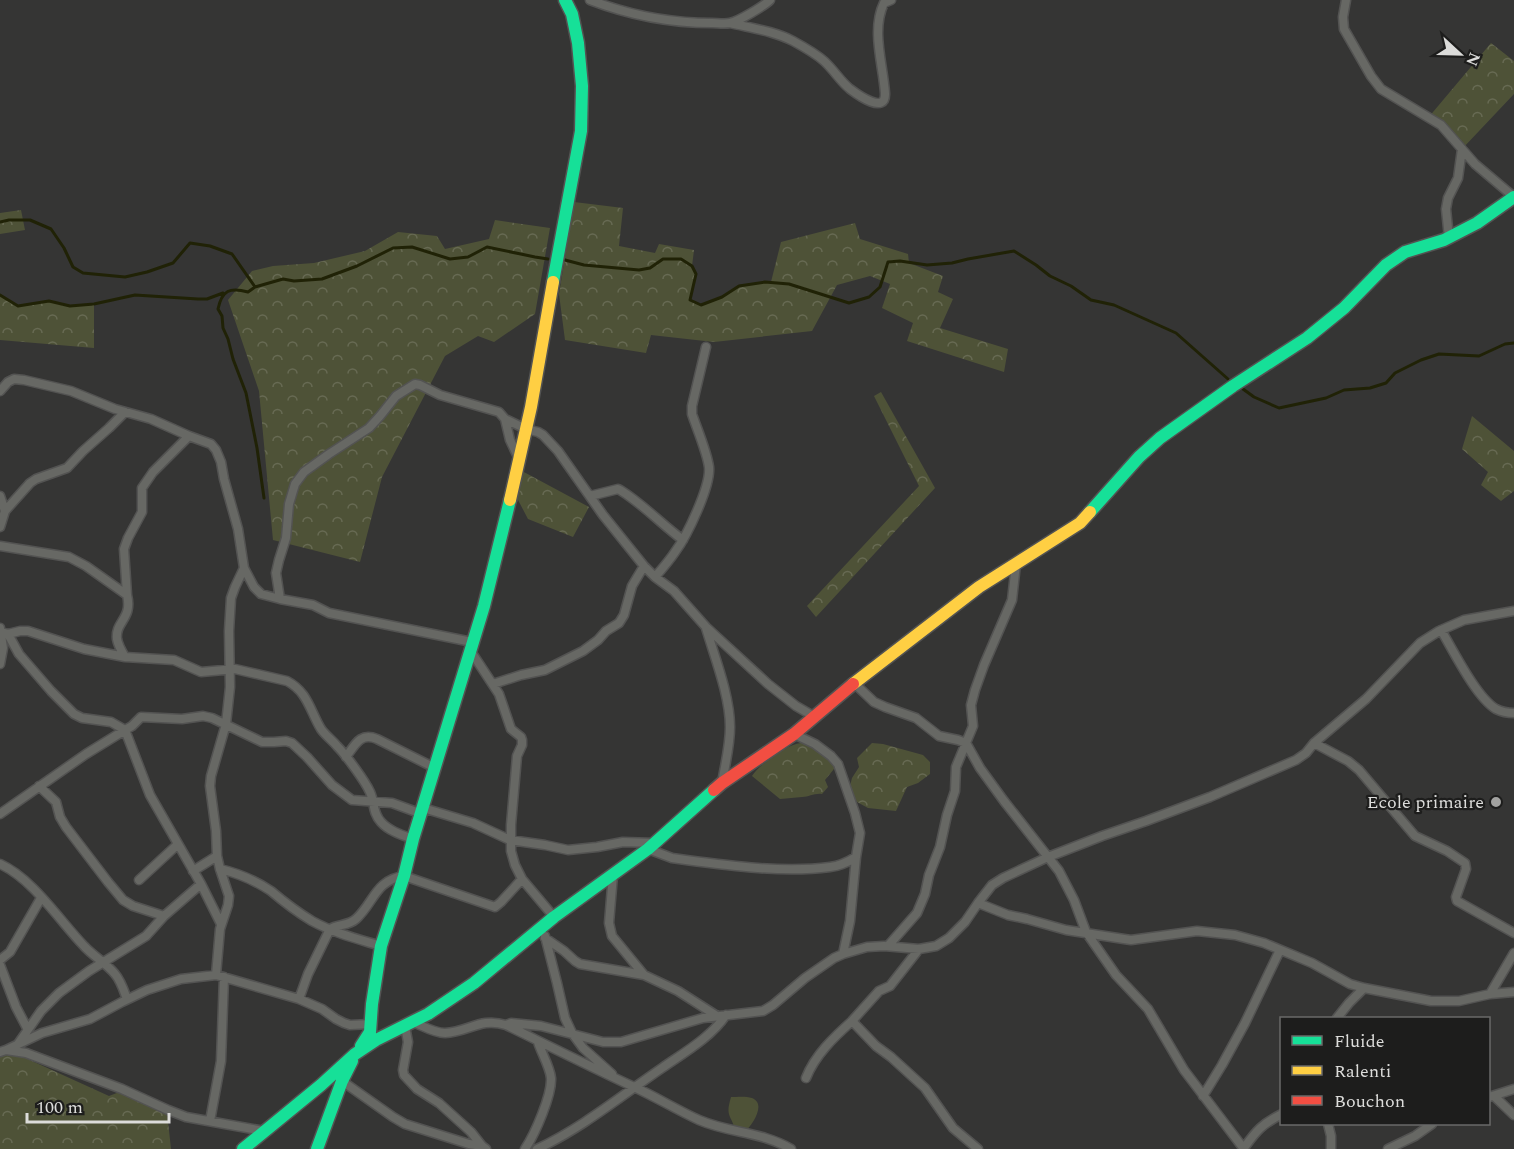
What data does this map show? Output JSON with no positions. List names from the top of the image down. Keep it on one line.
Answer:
{"places":["Ecole primaire"],"legend":["Fluide","Ralenti","Bouchon"],"scale_bar":"100 m","north":"right"}
